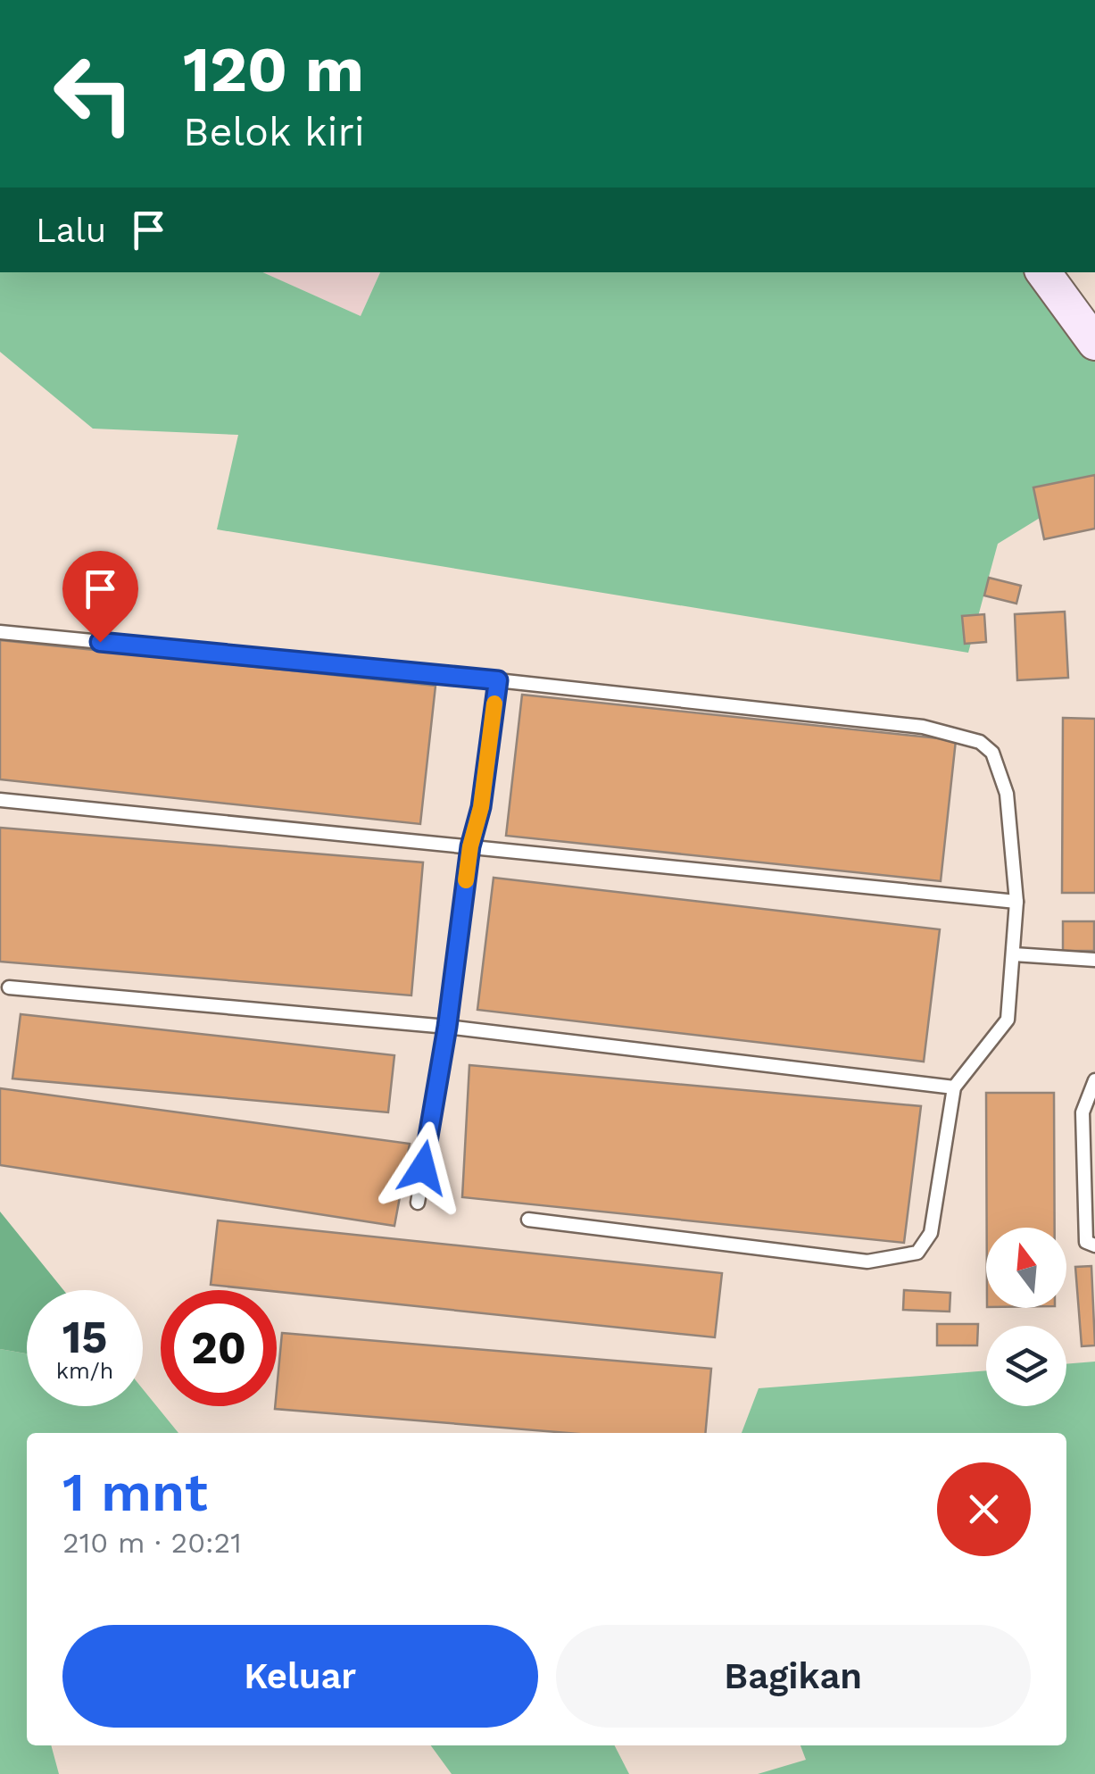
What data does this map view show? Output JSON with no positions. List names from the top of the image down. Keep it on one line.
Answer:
{"north":"top","page":{"turn":["120 m","Belok kiri"],"then":"Lalu","speed":"15 km/h","limit":"20","heading":["1 mnt","210 m · 20:21"],"buttons":["Keluar","Bagikan"]}}
